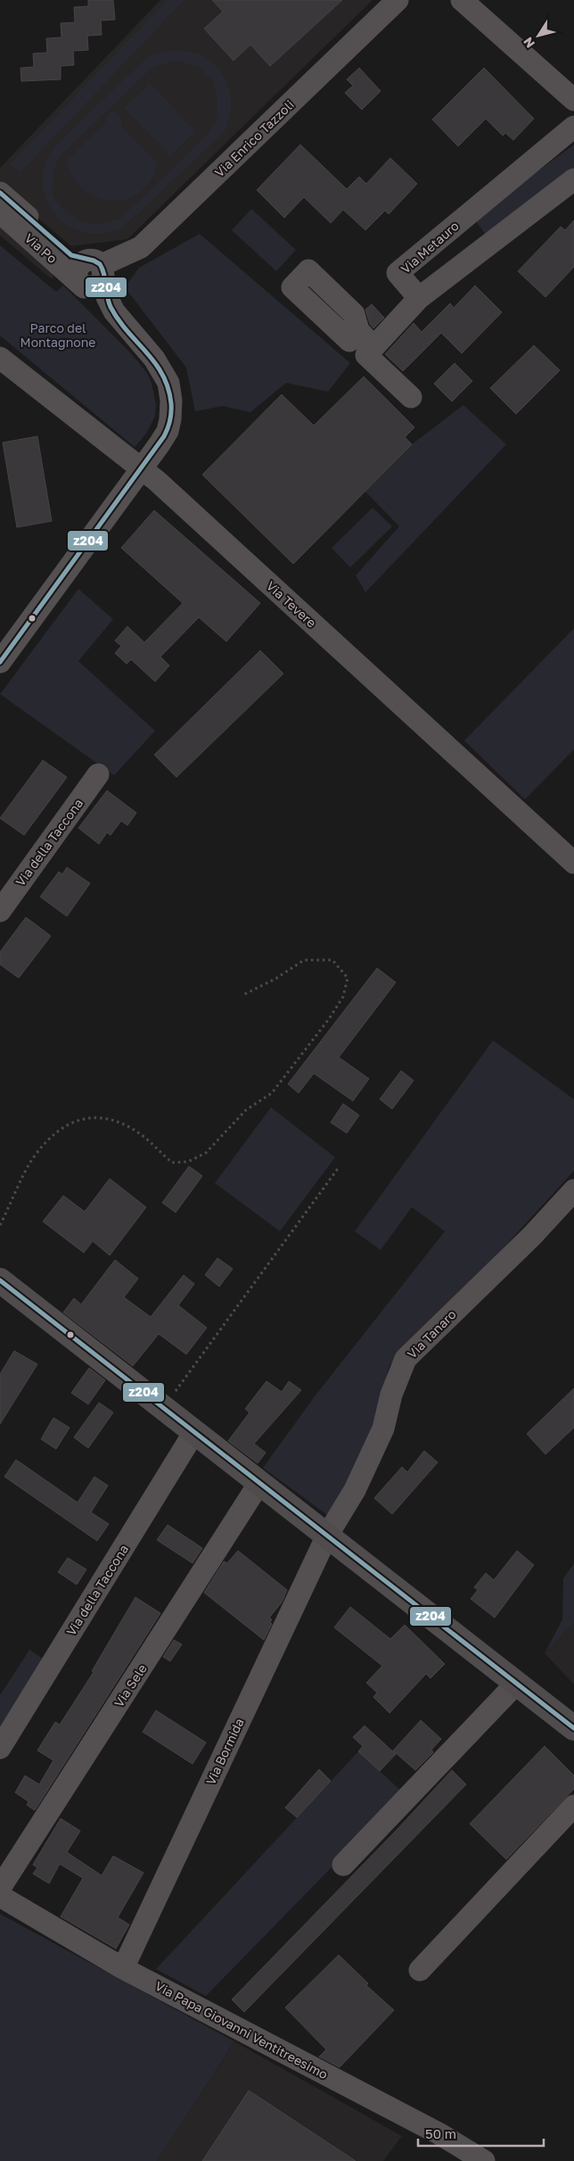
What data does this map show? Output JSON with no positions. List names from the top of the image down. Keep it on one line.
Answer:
{"streets":{"street":["Via Enrico Tazzoli","Via Metauro","Via Po","Via Tevere","Via della Taccona","Via Tanaro","Via Sele","Via Bormida","Via Papa Giovanni Ventitreesimo"]},"crossings":[["Via Enrico Tazzoli","Via Po"],["Via Tanaro","Via Bormida"],["Via Bormida","Via Papa Giovanni Ventitreesimo"]],"parks":["Parco del Montagnone"],"lines":["transit line z204"],"scale_bar":"50 m","north":"bottom left"}
